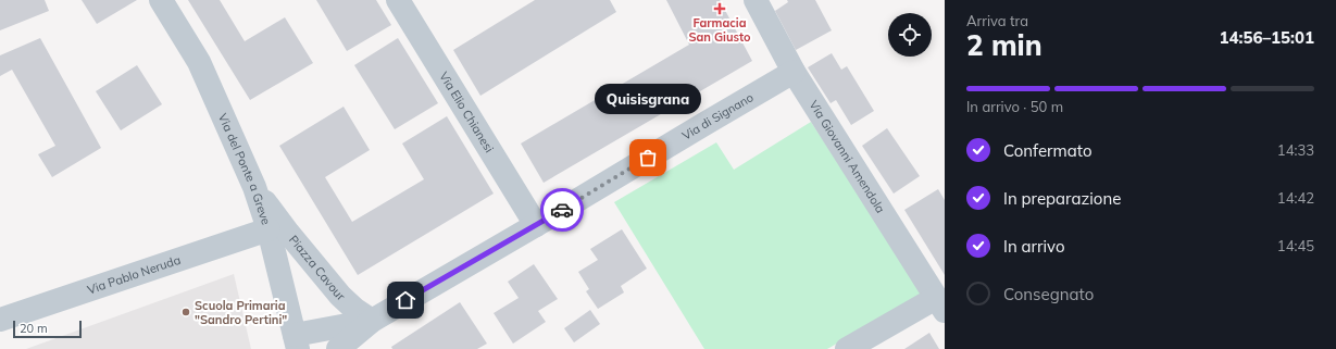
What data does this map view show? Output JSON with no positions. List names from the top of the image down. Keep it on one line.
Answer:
{"streets":{"street":["Via Elio Chianesi","Via di Signano","Via Giovanni Amendola","Via del Ponte a Greve","Piazza Cavour","Via Pablo Neruda"]},"crossings":[["Via Elio Chianesi","Via di Signano"],["Via di Signano","Via Giovanni Amendola"],["Via di Signano","Piazza Cavour"],["Via del Ponte a Greve","Piazza Cavour"],["Via del Ponte a Greve","Via Pablo Neruda"]],"places":{"health":["Farmacia San Giusto"],"other":["Quisisgrana","Scuola Primaria \"Sandro Pertini\""]},"scale_bar":"20 m","page":{"heading":["2 min","Arriva tra","14:56–15:01"],"bar":"In arrivo · 50 m","bubble":"Quisisgrana","list":[["Confermato","14:33"],["In preparazione","14:42"],["In arrivo","14:45"],"Consegnato"],"scale":"20 m"}}
